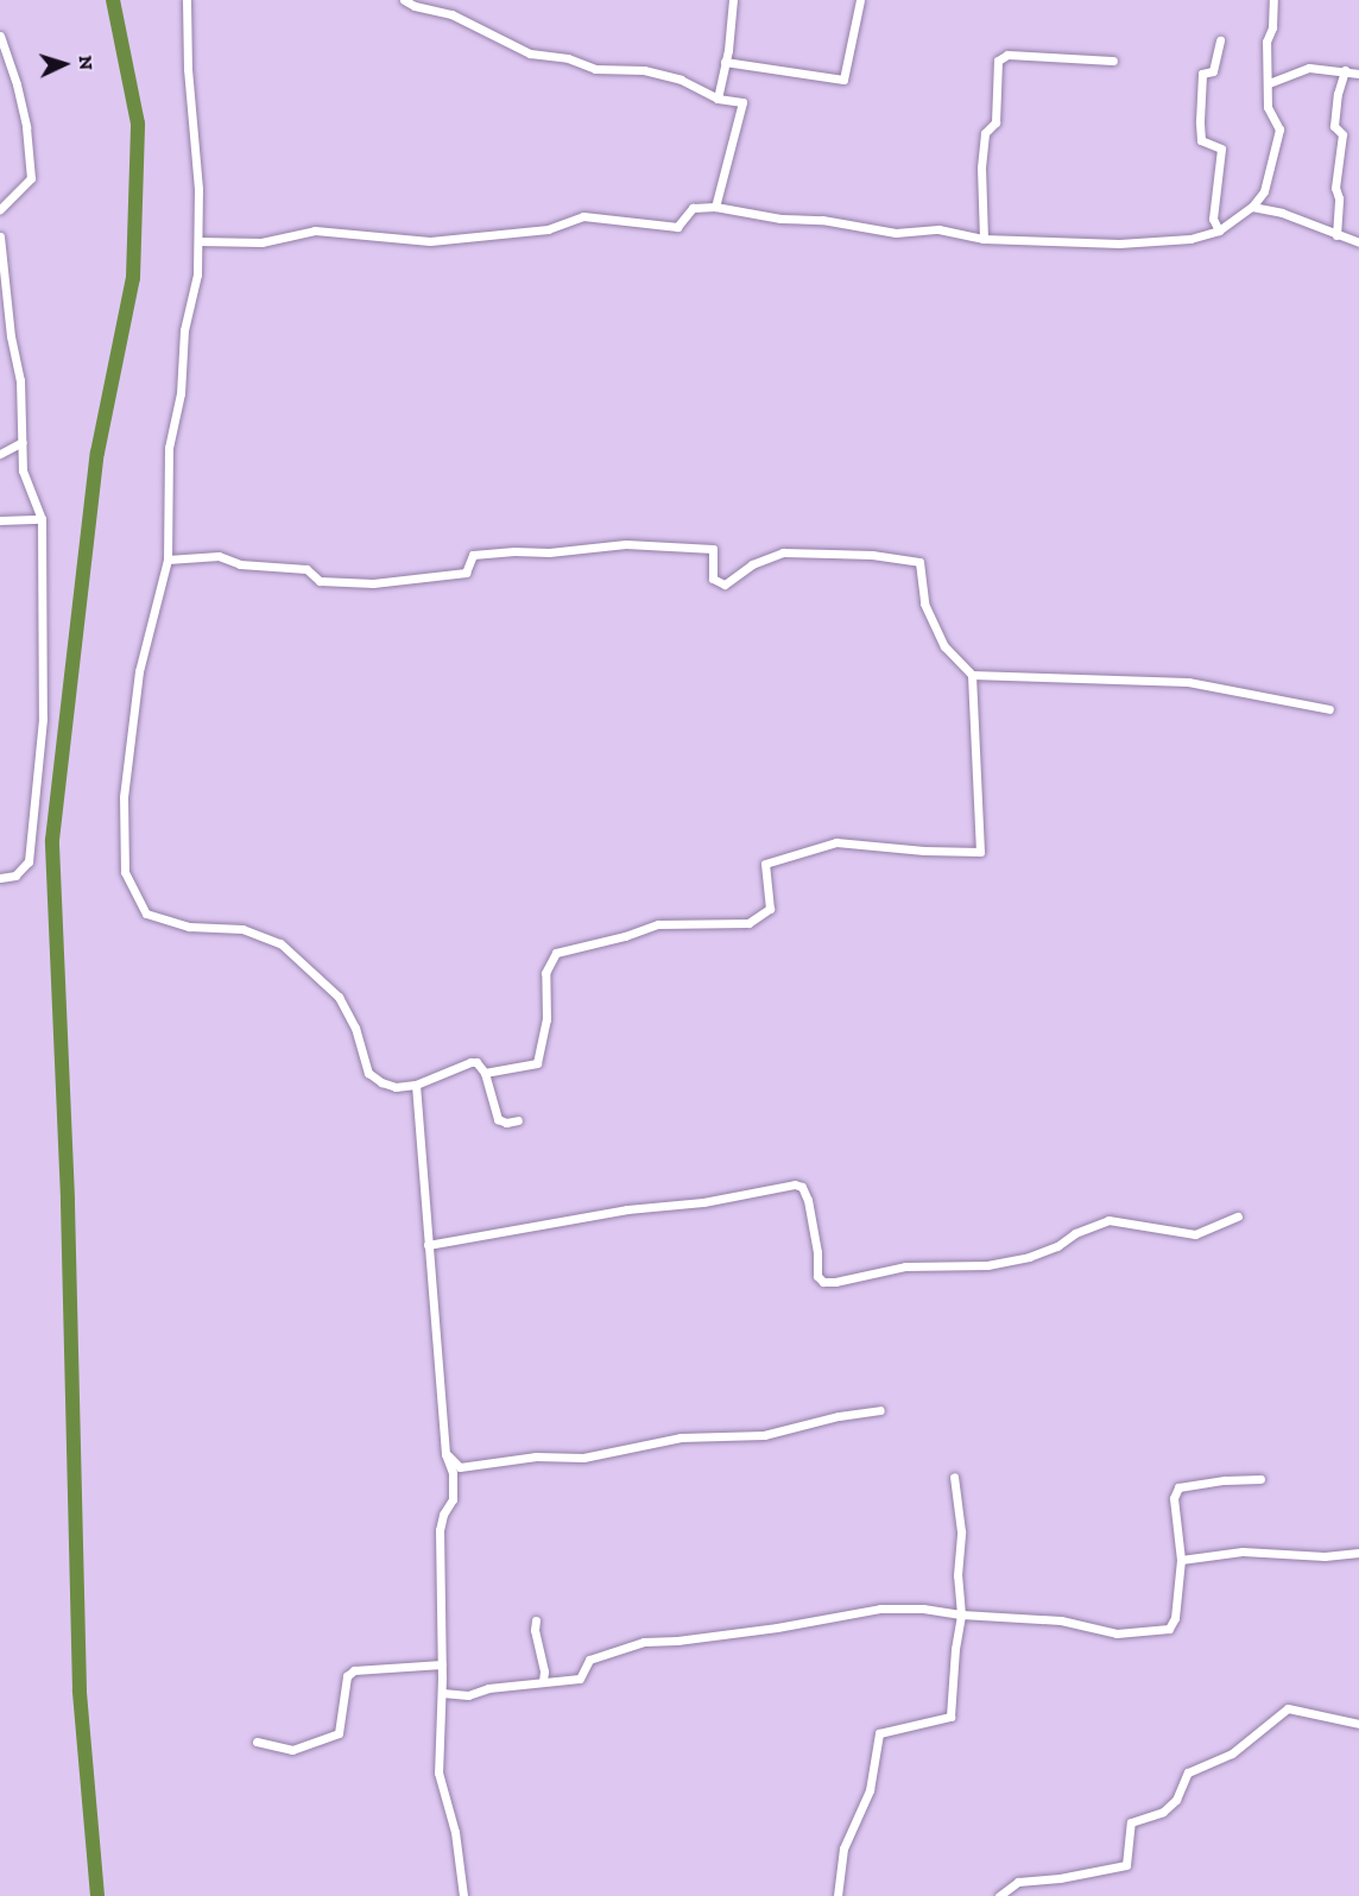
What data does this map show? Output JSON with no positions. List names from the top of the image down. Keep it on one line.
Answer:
{"north":"right"}
